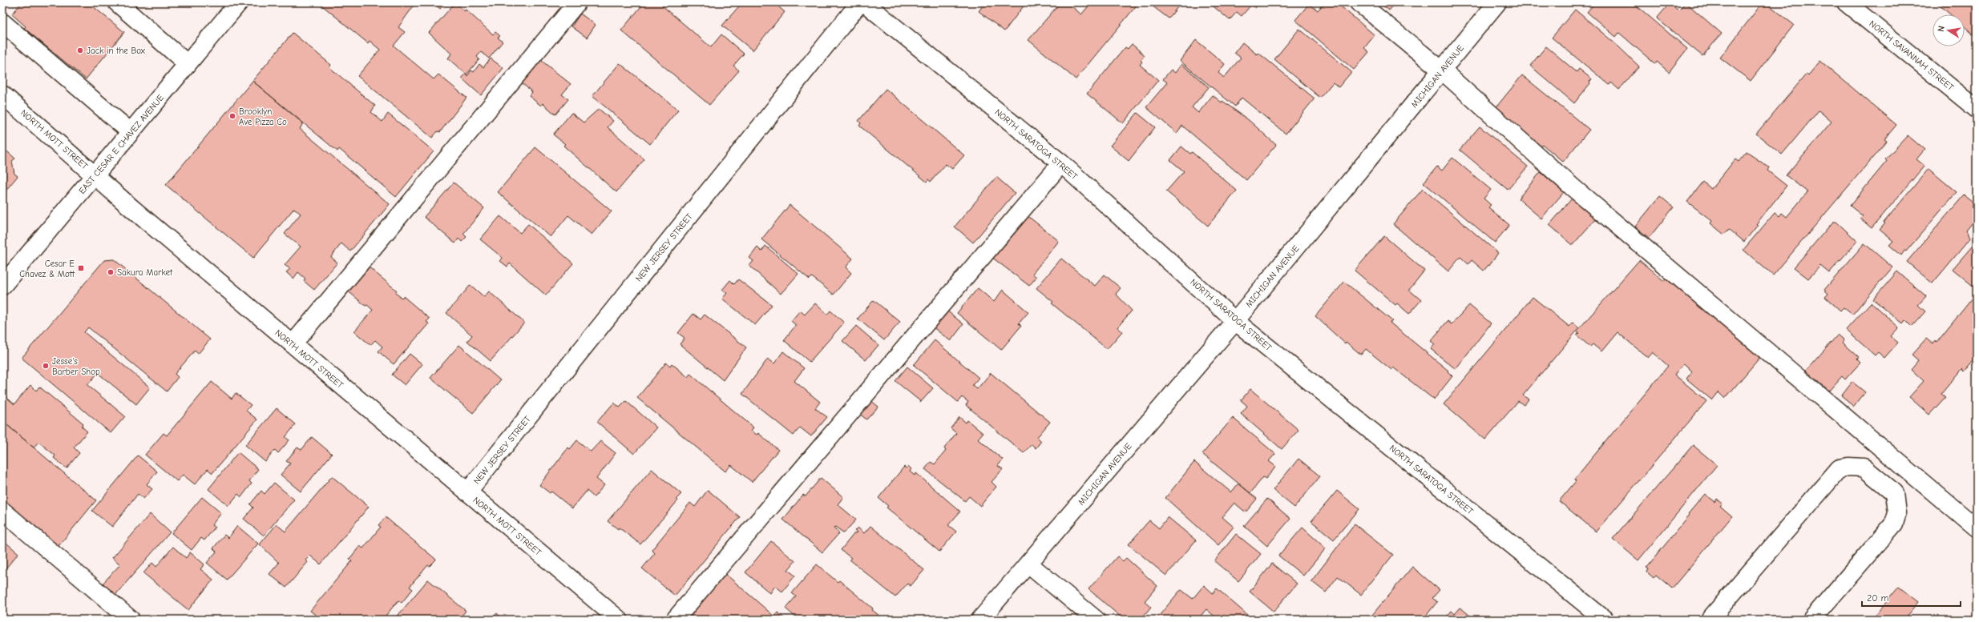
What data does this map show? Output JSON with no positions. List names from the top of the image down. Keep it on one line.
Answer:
{"streets":{"street":["NORTH SAVANNAH STREET","MICHIGAN AVENUE","NORTH MOTT STREET","EAST CESAR E CHAVEZ AVENUE","NORTH SARATOGA STREET","NEW JERSEY STREET"]},"crossings":[["MICHIGAN AVENUE","NORTH SARATOGA STREET"],["NORTH MOTT STREET","EAST CESAR E CHAVEZ AVENUE"],["NORTH MOTT STREET","NEW JERSEY STREET"]],"places":{"other":["Jack in the Box","Brooklyn Ave Pizza Co","Sakura Market","Jesse's Barber Shop"],"transit":["Cesar E Chavez & Mott"]},"scale_bar":"20 m","north":"left"}
